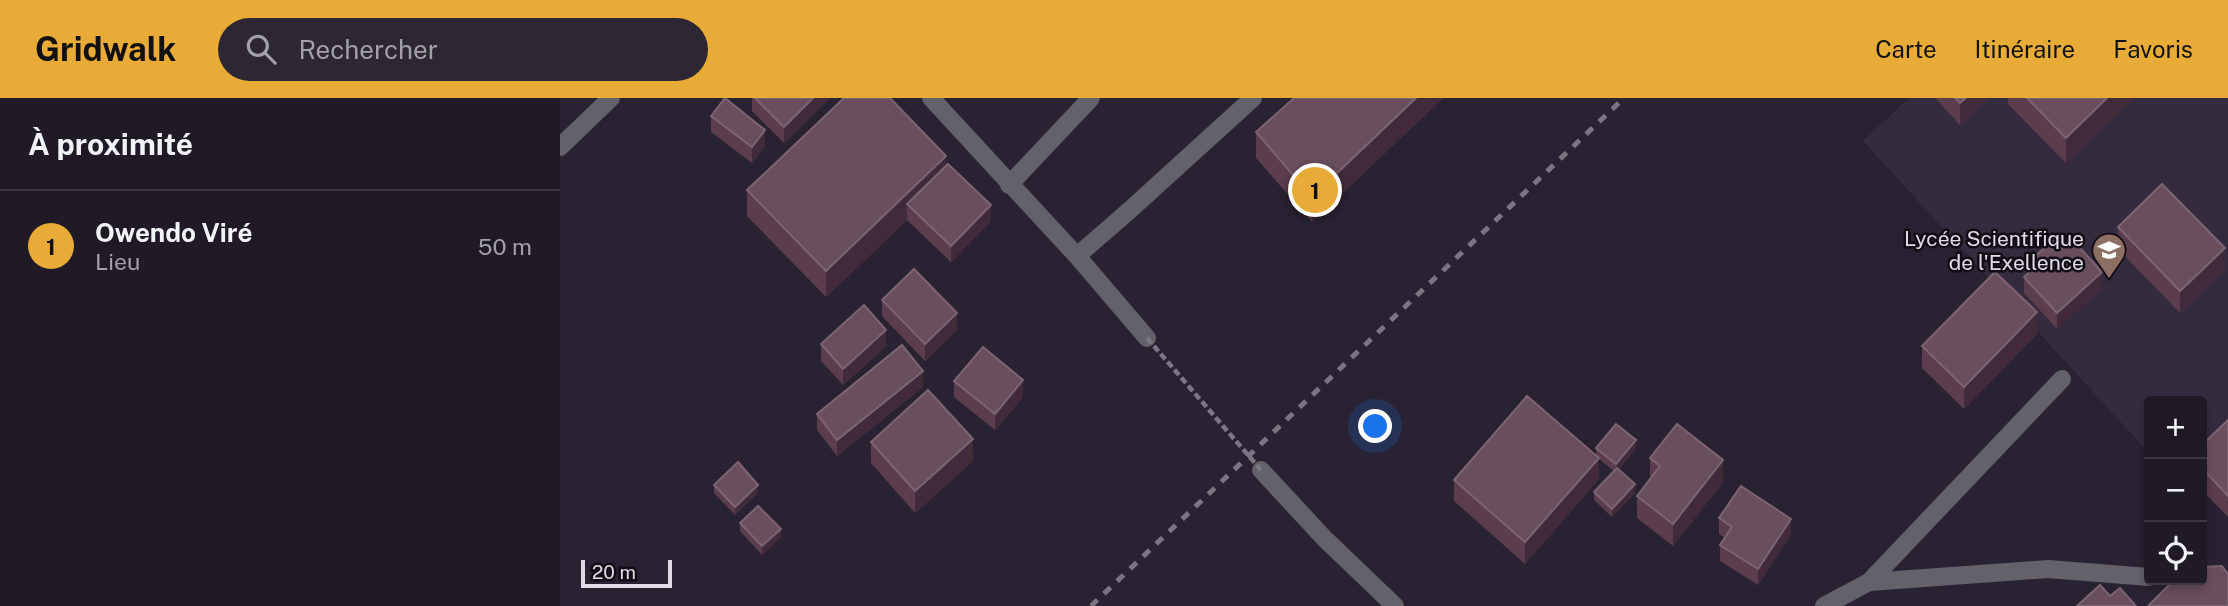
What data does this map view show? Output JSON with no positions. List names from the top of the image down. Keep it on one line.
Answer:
{"places":{"school or university":["Lycée Scientifique de l'Exellence"]},"scale_bar":"20 m","page":{"header":"Gridwalk","search":"Rechercher","nav":["Carte","Itinéraire","Favoris"],"heading":"À proximité","pins":"1","list":[{"mark":"1","name":"Owendo Viré","note":"Lieu","value":"50 m"}],"map_buttons":["+","−"],"scale":"20 m"}}
